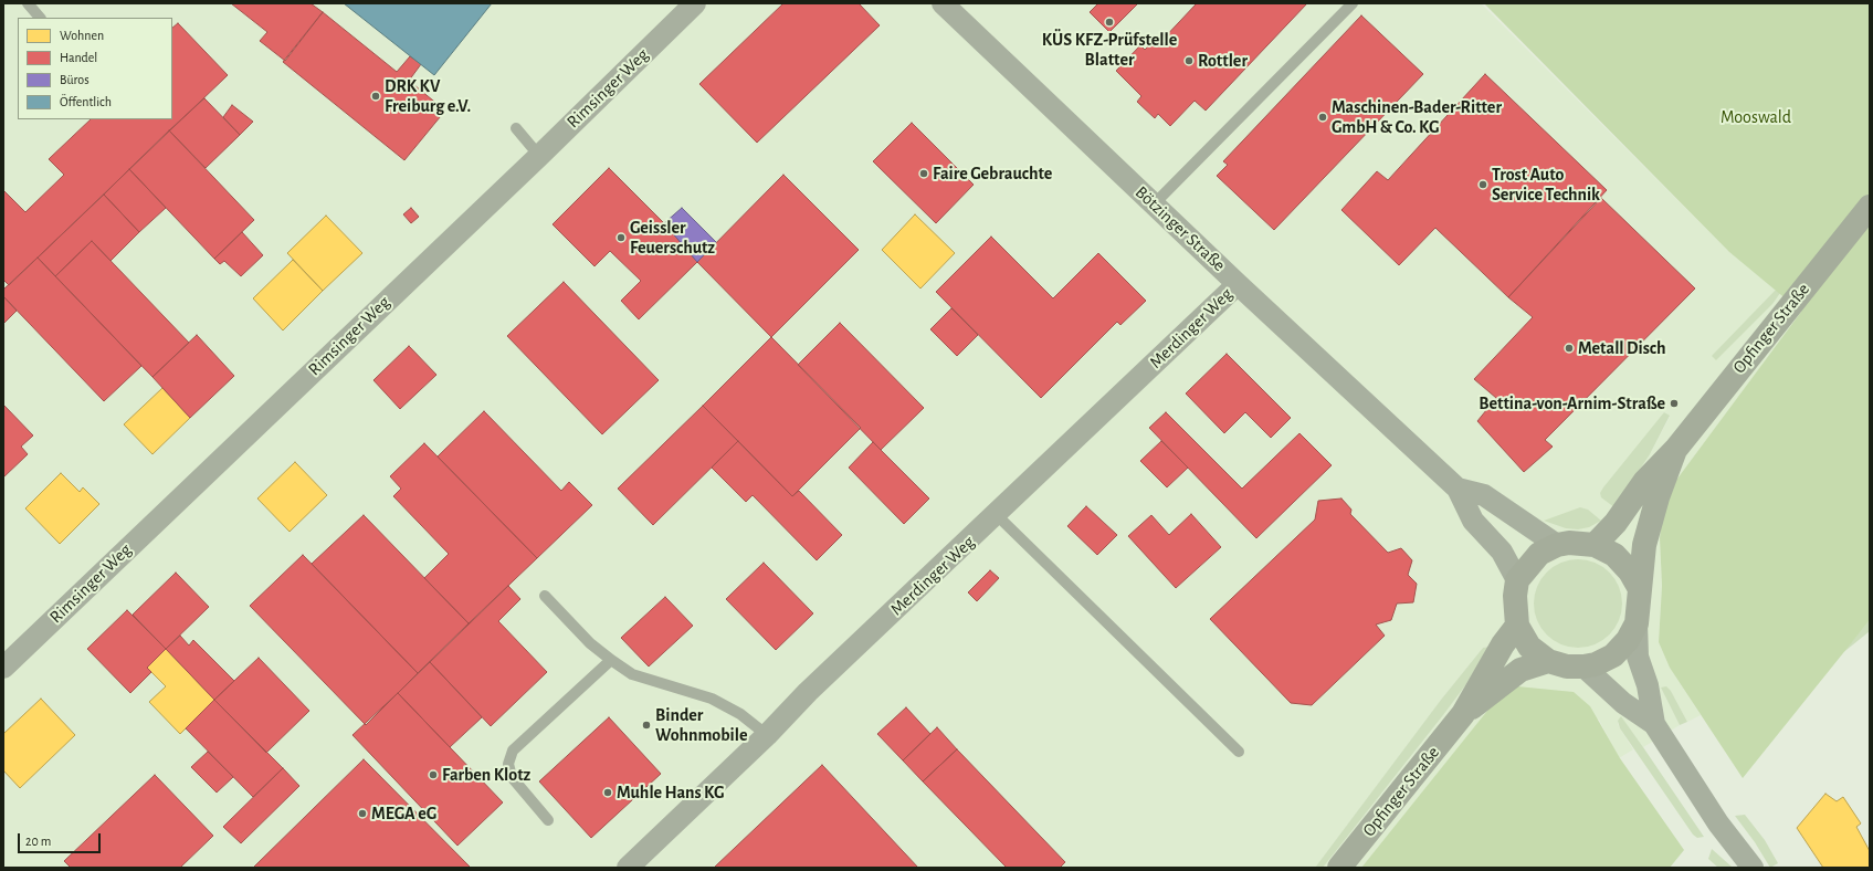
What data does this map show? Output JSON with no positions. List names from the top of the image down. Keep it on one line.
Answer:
{"streets":{"main road":["Opfinger Straße"],"street":["Rimsinger Weg","Bötzinger Straße","Merdinger Weg"]},"crossings":[["Bötzinger Straße","Merdinger Weg"],["Bötzinger Straße","Opfinger Straße"]],"parks":["Mooswald"],"places":["KÜS KFZ-Prüfstelle Blatter","Rottler","DRK KV Freiburg e.V.","Maschinen-Bader-Ritter GmbH & Co. KG","Faire Gebrauchte","Trost Auto Service Technik","Geissler Feuerschutz","Metall Disch","Bettina-von-Arnim-Straße","Binder Wohnmobile","Farben Klotz","Muhle Hans KG","MEGA eG"],"legend":["Wohnen","Handel","Büros","Öffentlich"],"scale_bar":"20 m"}
